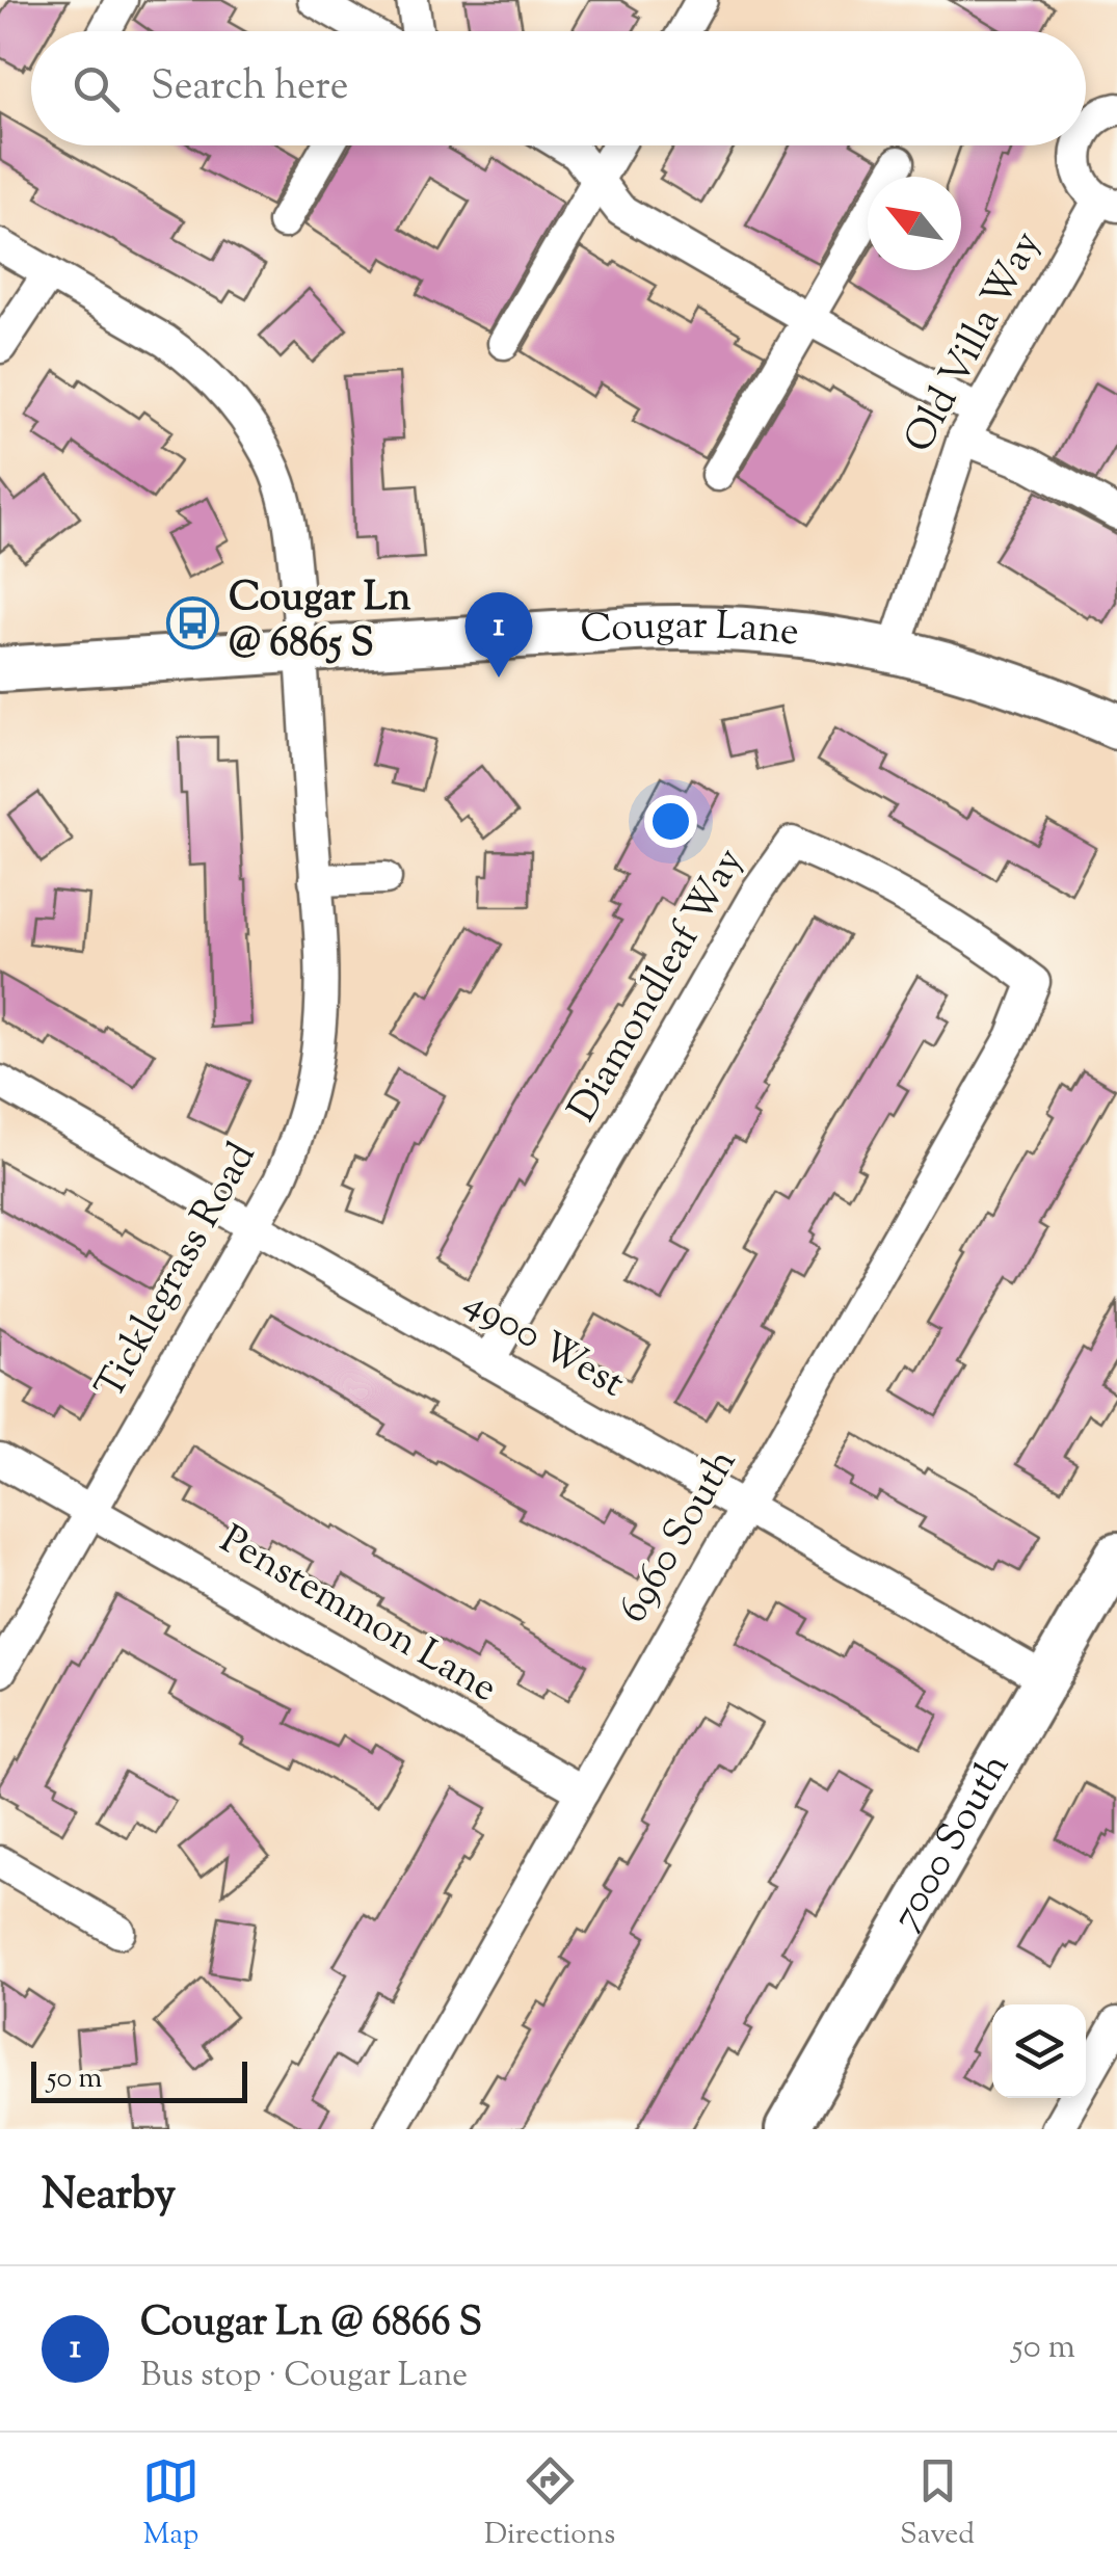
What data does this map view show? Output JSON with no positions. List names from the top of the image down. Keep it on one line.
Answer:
{"streets":{"main road":["Cougar Lane","7000 South"],"street":["Old Villa Way","Diamondleaf Way","Ticklegrass Road","4900 West","6960 South","Penstemmon Lane"]},"crossings":[["Old Villa Way","Cougar Lane"],["Cougar Lane","Ticklegrass Road"],["Diamondleaf Way","4900 West"],["Diamondleaf Way","6960 South"],["Ticklegrass Road","4900 West"],["Ticklegrass Road","Penstemmon Lane"],["4900 West","6960 South"],["4900 West","7000 South"],["6960 South","Penstemmon Lane"]],"places":{"bus stop":["Cougar Ln @ 6865 S"]},"scale_bar":"50 m","north":"top left","page":{"search":"Search here","pins":"1","scale":"50 m","heading":"Nearby","list":[{"mark":"1","name":"Cougar Ln @ 6866 S","note":"Bus stop · Cougar Lane","value":"50 m"}],"nav":["Map","Directions","Saved"]}}
